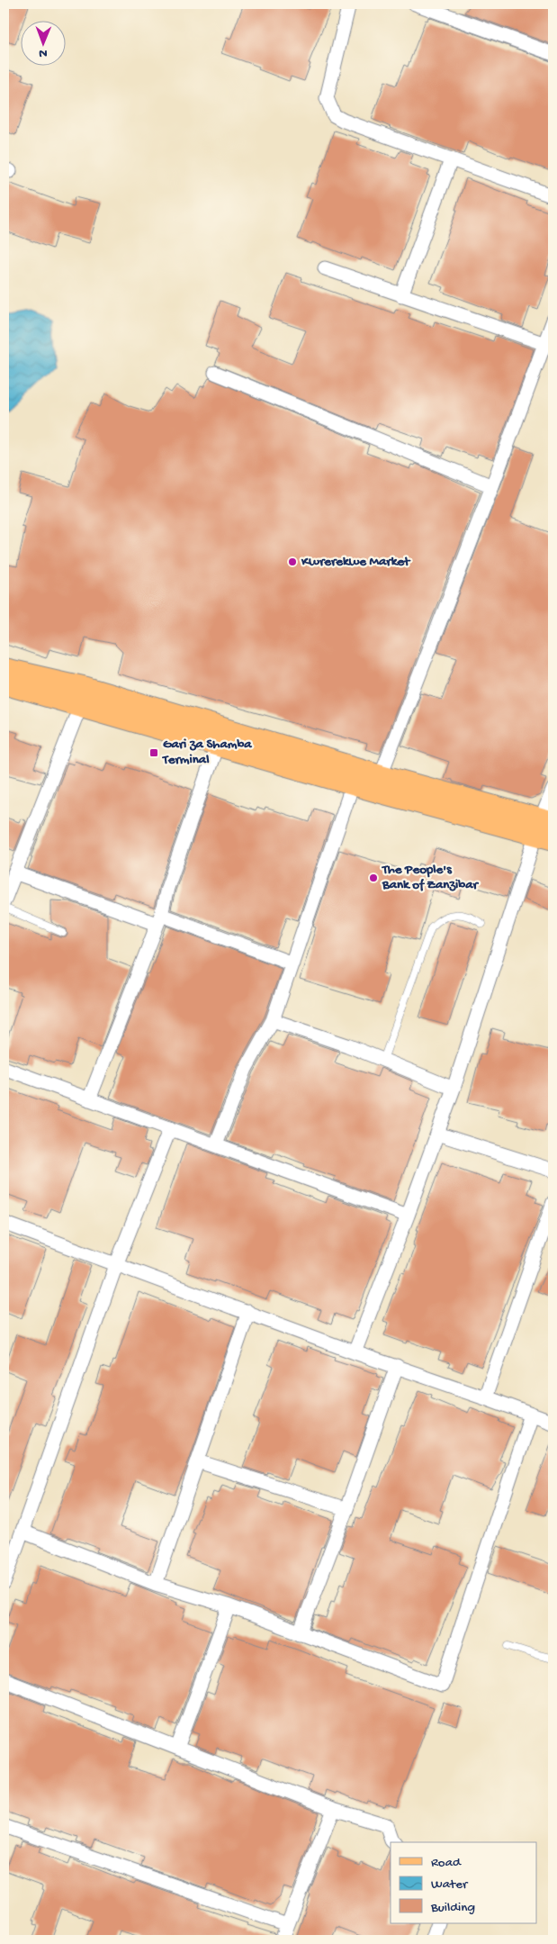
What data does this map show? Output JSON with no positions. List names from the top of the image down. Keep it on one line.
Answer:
{"places":{"other":["Kwrerekwe Market","The People's Bank of Zanzibar"],"transit":["Gari za Shamba Terminal"]},"legend":["Road","Water","Building"],"north":"bottom"}
